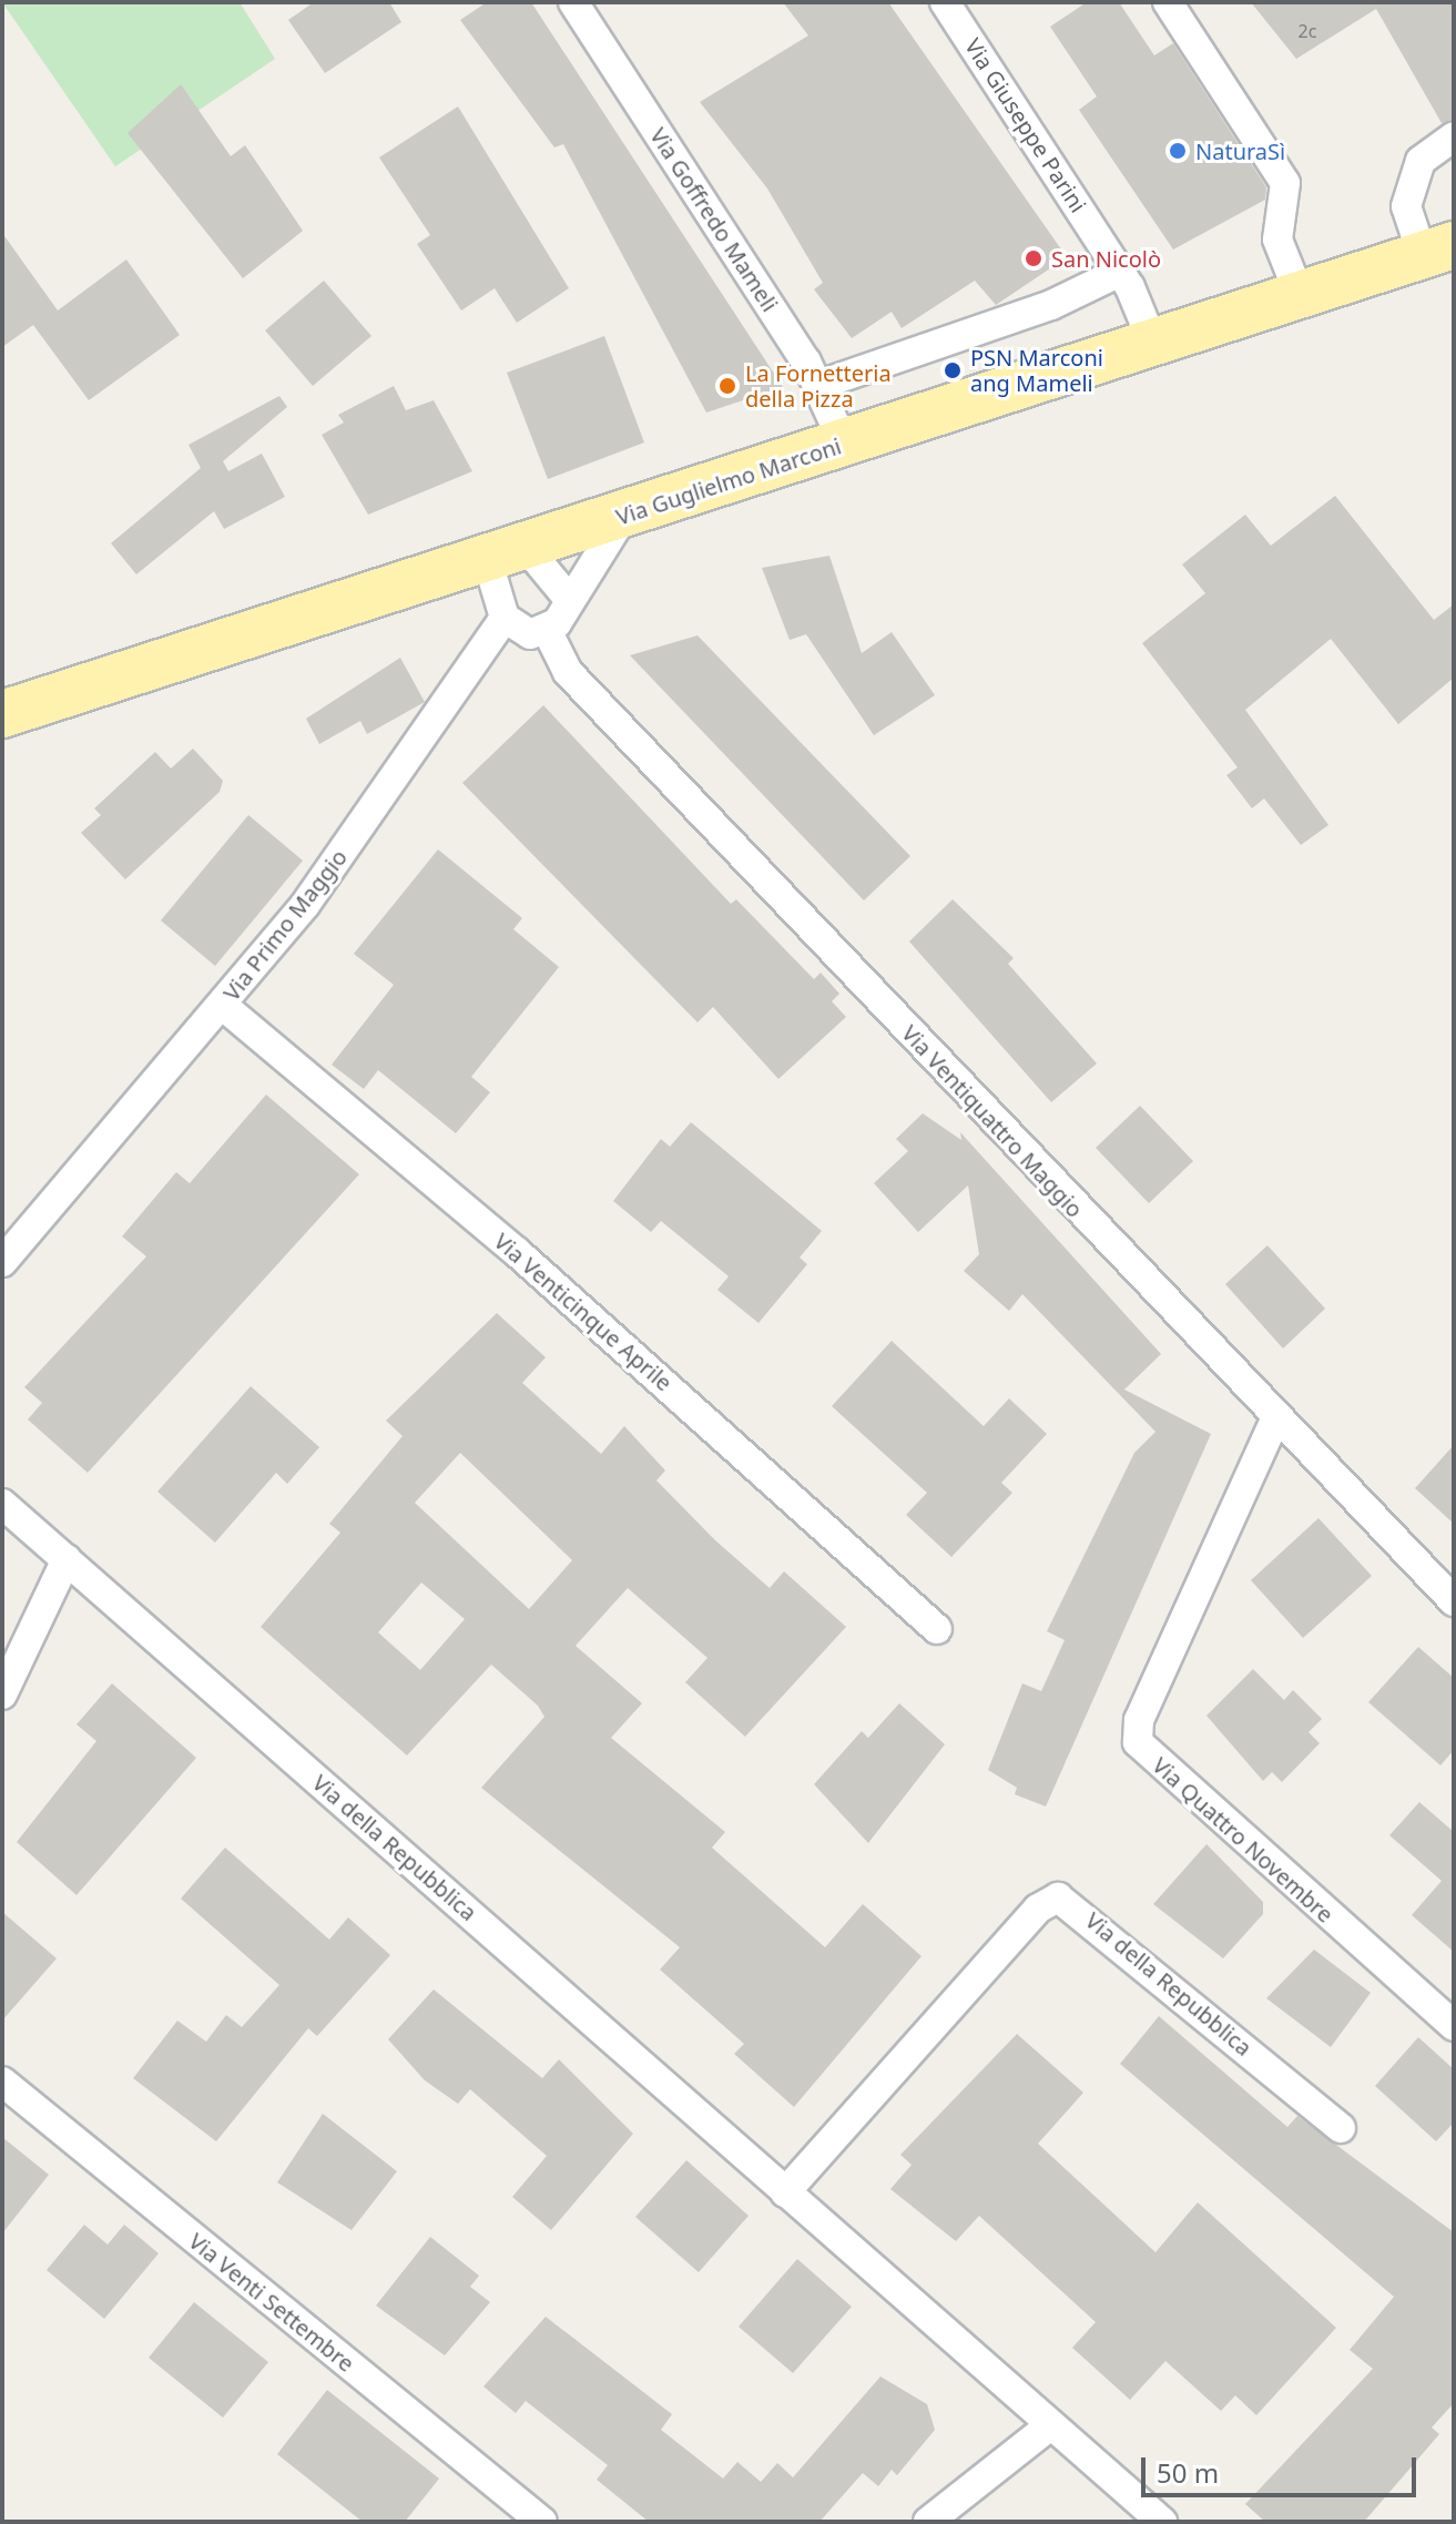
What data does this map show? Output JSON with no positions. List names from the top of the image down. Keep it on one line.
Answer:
{"streets":{"main road":["Via Guglielmo Marconi"],"street":["Via Giuseppe Parini","Via Goffredo Mameli","Via Primo Maggio","Via Ventiquattro Maggio","Via Venticinque Aprile","Via Quattro Novembre","Via della Repubblica","Via Venti Settembre"]},"crossings":[["Via Giuseppe Parini","Via Guglielmo Marconi"],["Via Goffredo Mameli","Via Guglielmo Marconi"],["Via Primo Maggio","Via Venticinque Aprile"],["Via Ventiquattro Maggio","Via Quattro Novembre"]],"places":["NaturaSì","San Nicolò","PSN Marconi ang Mameli","La Fornetteria della Pizza"],"house_numbers":["2c"],"scale_bar":"50 m"}
